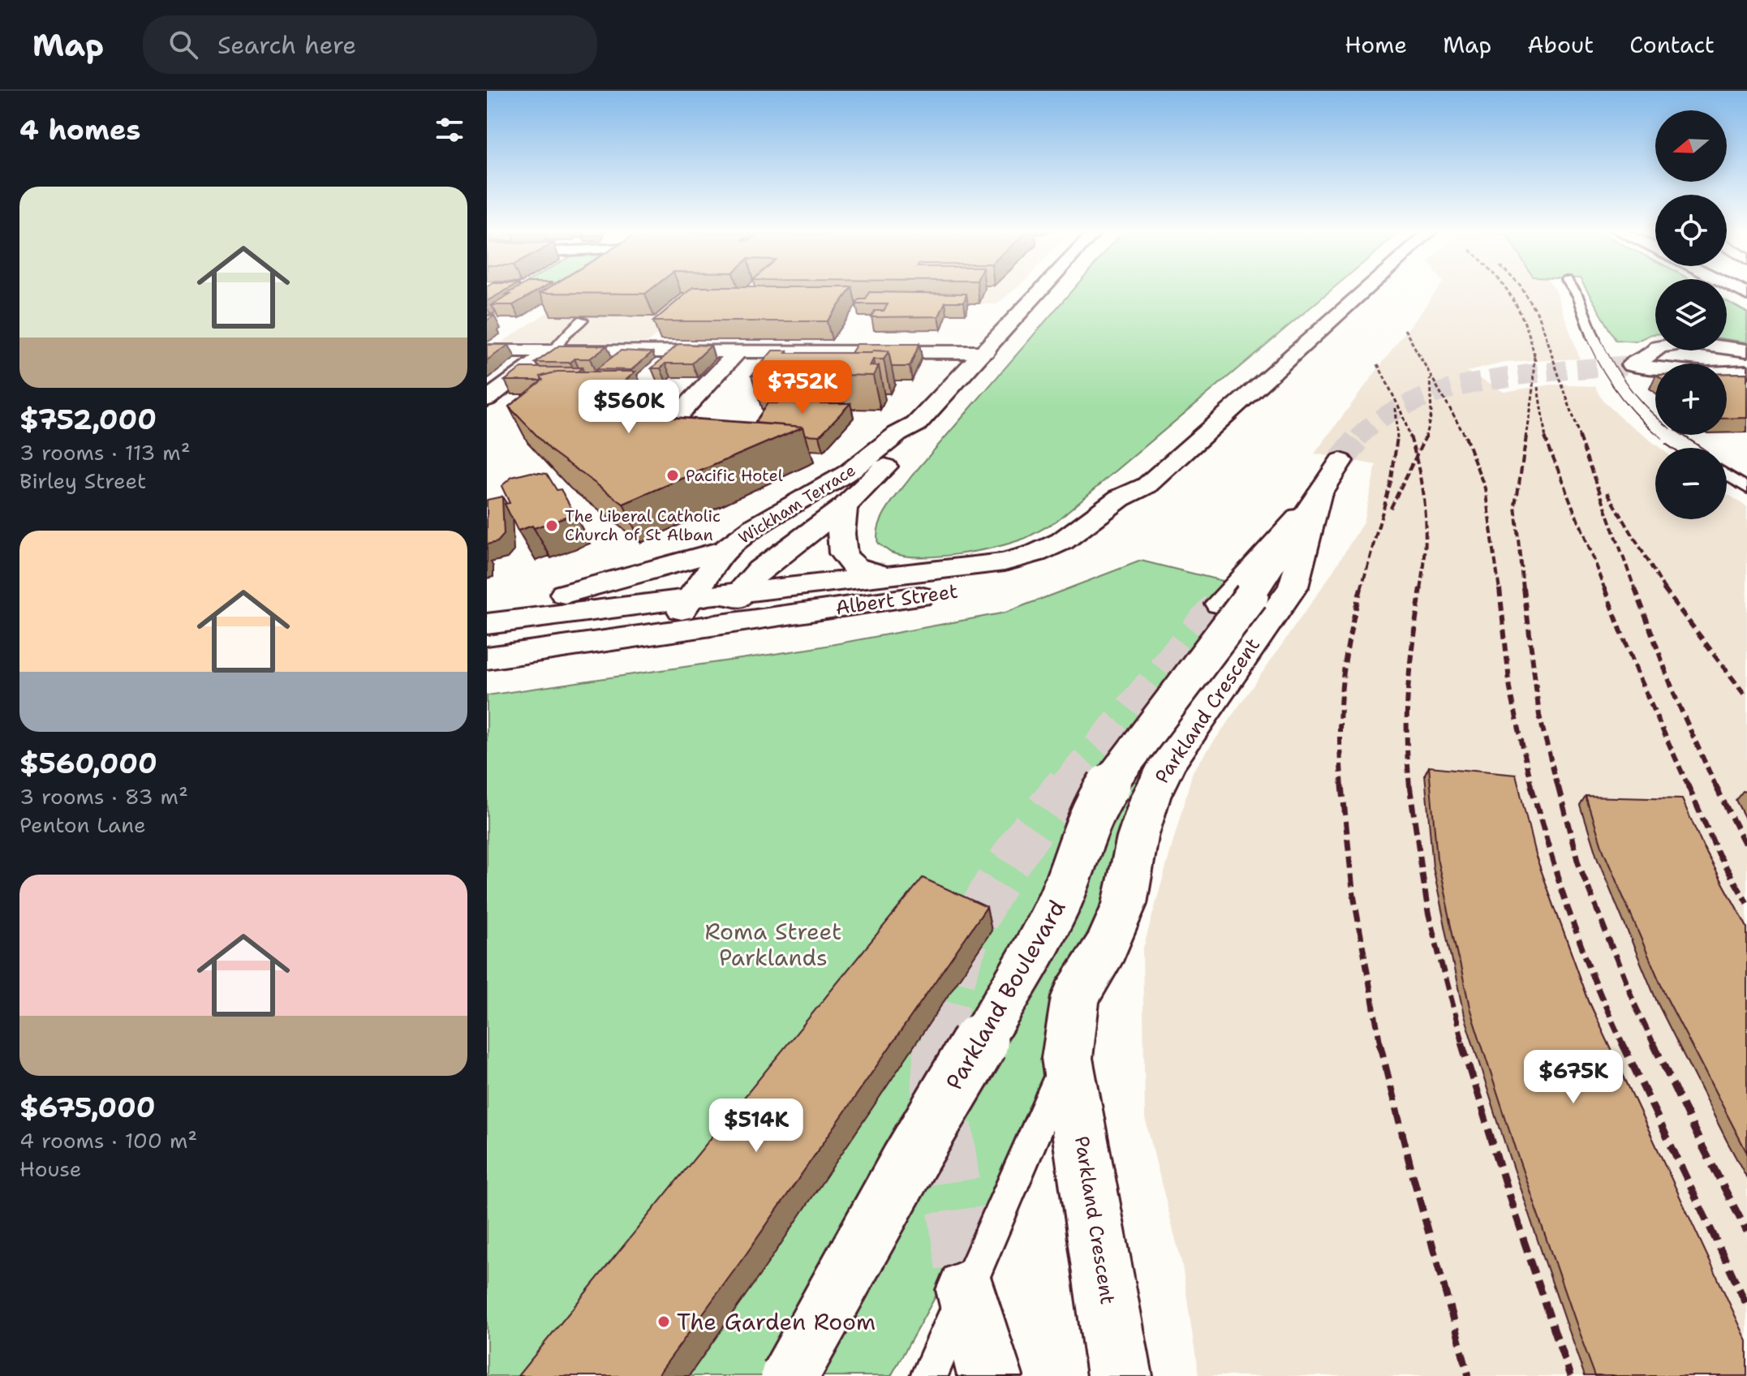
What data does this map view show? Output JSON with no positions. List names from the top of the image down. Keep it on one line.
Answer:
{"streets":{"street":["Wickham Terrace","Albert Street","Parkland Crescent","Parkland Boulevard"]},"crossings":[["Wickham Terrace","Albert Street"],["Parkland Crescent","Parkland Boulevard"]],"parks":["Roma Street Parklands"],"places":["Pacific Hotel","The Liberal Catholic Church of St Alban","The Garden Room"],"north":"left","page":{"header":"Map","search":"Search here","nav":["Home","Map","About","Contact"],"heading":"4 homes","map_buttons":["+","−"],"list":[{"name":"$752,000","note":"3 rooms · 113 m² · Birley Street"},{"name":"$560,000","note":"3 rooms · 83 m² · Penton Lane"},{"name":"$675,000","note":"4 rooms · 100 m² · House"}],"price":["$752K","$560K","$675K","$514K"]}}
